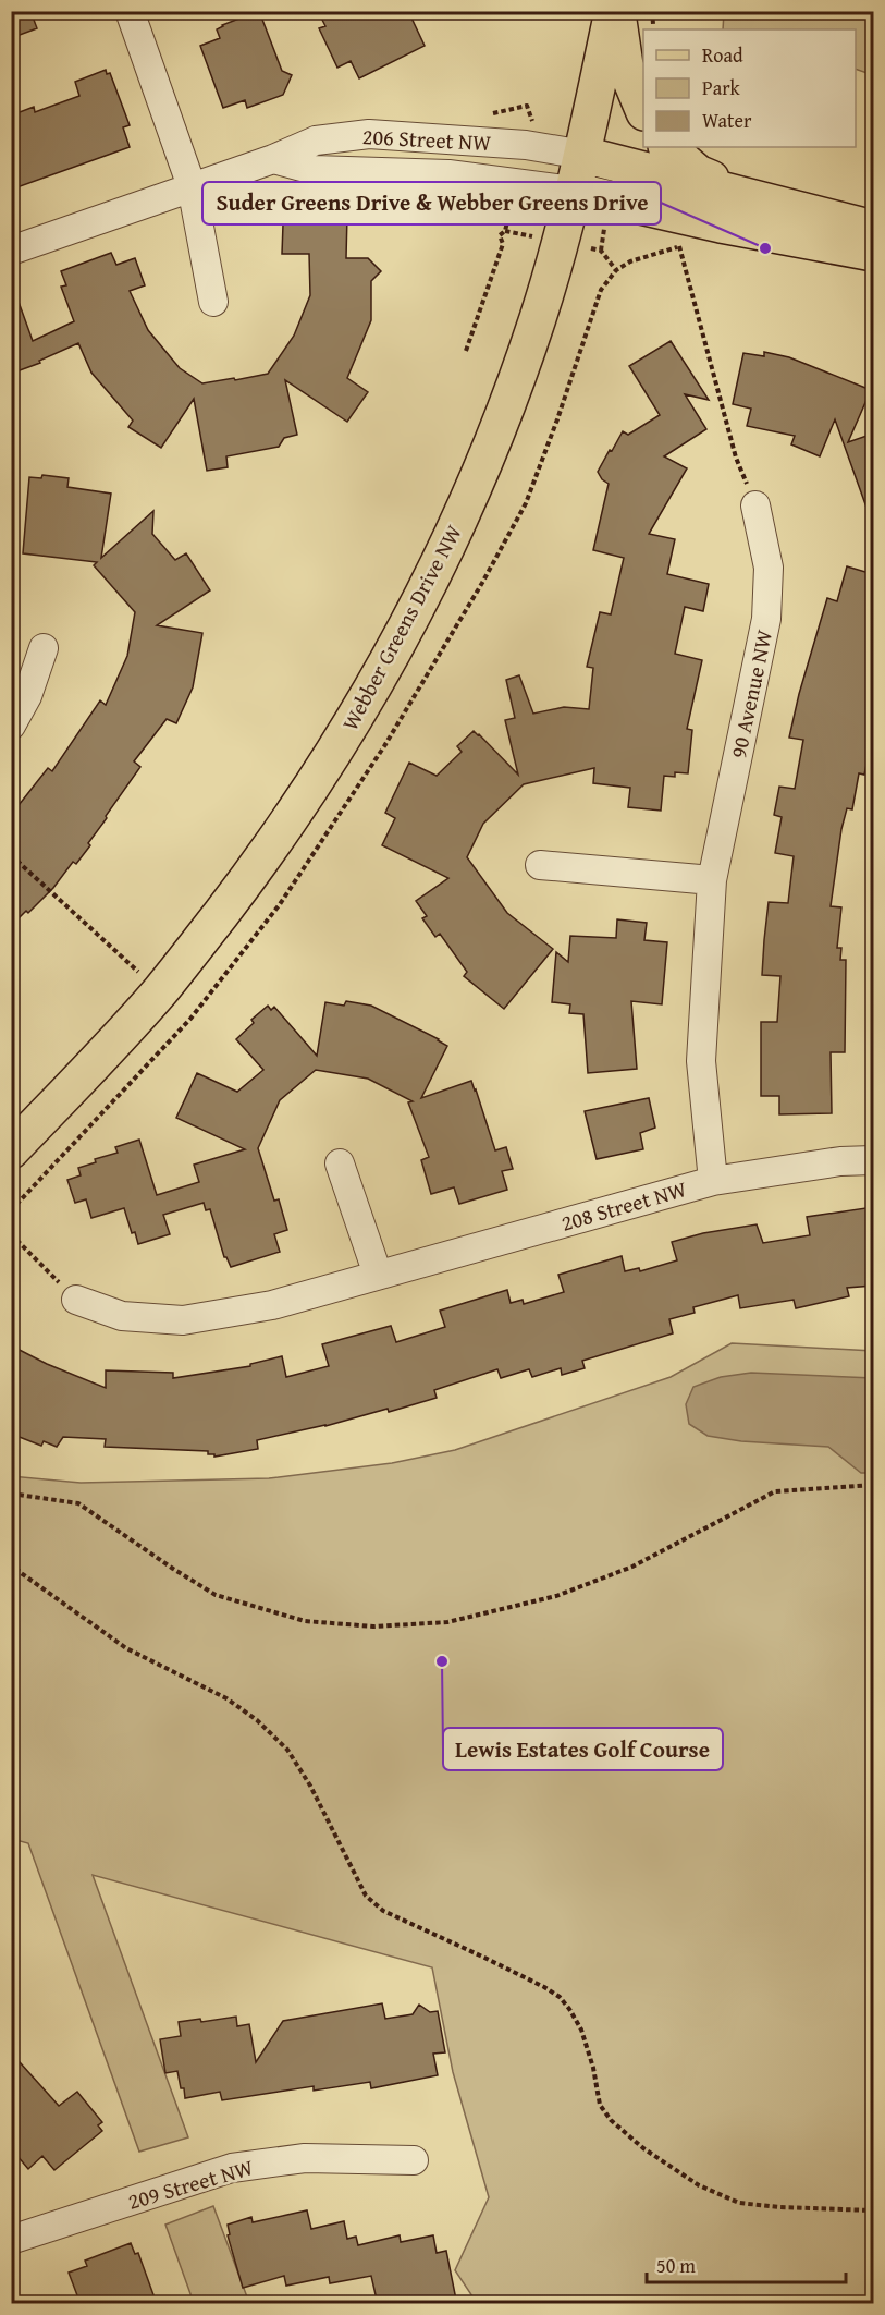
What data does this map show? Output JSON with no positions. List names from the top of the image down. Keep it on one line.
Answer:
{"streets":{"main road":["Webber Greens Drive NW"],"street":["206 Street NW","90 Avenue NW","208 Street NW","209 Street NW"]},"crossings":[["206 Street NW","Webber Greens Drive NW"],["90 Avenue NW","208 Street NW"]],"places":["Suder Greens Drive & Webber Greens Drive","Lewis Estates Golf Course"],"legend":["Road","Park","Water"],"scale_bar":"50 m"}
